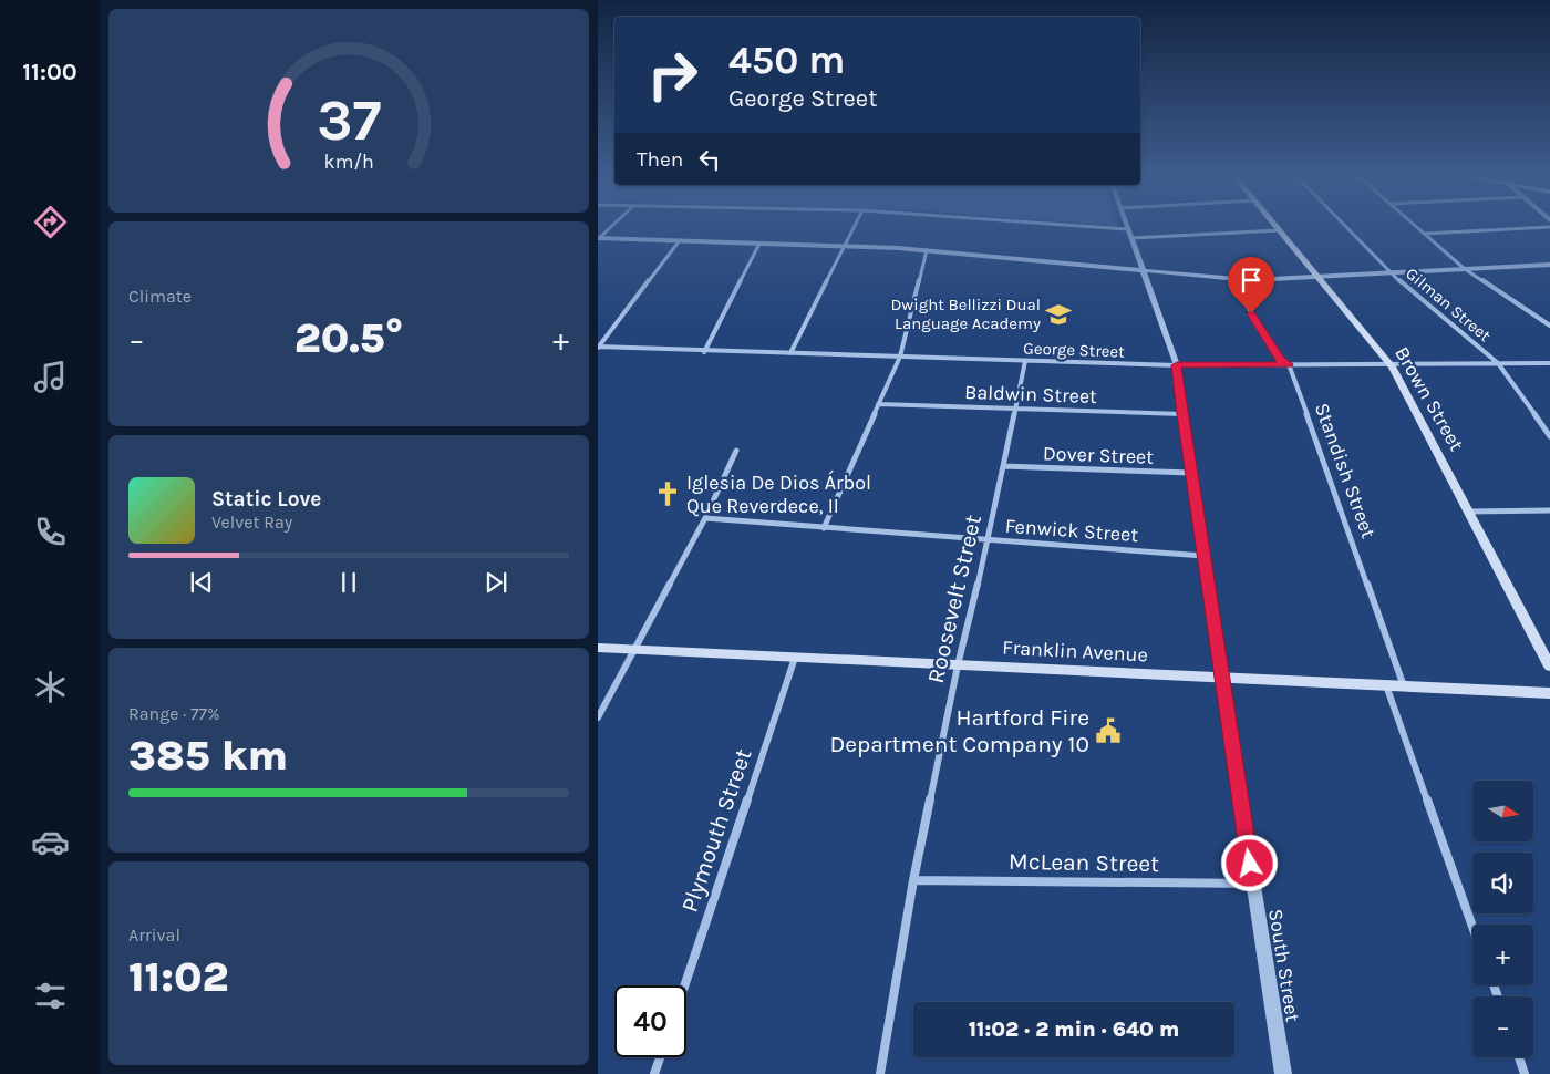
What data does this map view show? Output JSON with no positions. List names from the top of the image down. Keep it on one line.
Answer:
{"streets":{"main road":["Brown Street","Franklin Avenue"],"street":["Gilman Street","George Street","Baldwin Street","Dover Street","Standish Street","Fenwick Street","Roosevelt Street","Plymouth Street","McLean Street","South Street"]},"crossings":[["Gilman Street","George Street"],["George Street","Brown Street"],["George Street","Standish Street"],["George Street","Roosevelt Street"],["George Street","South Street"],["Baldwin Street","Roosevelt Street"],["Baldwin Street","South Street"],["Dover Street","Roosevelt Street"],["Dover Street","South Street"],["Standish Street","Franklin Avenue"],["Fenwick Street","Roosevelt Street"],["Fenwick Street","South Street"],["Roosevelt Street","Franklin Avenue"],["Roosevelt Street","McLean Street"],["Franklin Avenue","Plymouth Street"],["Franklin Avenue","South Street"],["McLean Street","South Street"]],"places":{"school or university":["Dwight Bellizzi Dual Language Academy"],"church":["Iglesia De Dios Árbol Que Reverdece, II"],"public building":["Hartford Fire Department Company 10"]},"north":"right","page":{"tabs":"11:00","turn":["450 m","George Street"],"then":"Then","tile":["Climate",["Range · 77%","385 km"],["Arrival","11:02"]],"heat":["−","20.5°","+"],"song":["Static Love","Velvet Ray"],"map_buttons":["+","−"],"limit":"40","trip":"11:02 · 2 min · 640 m","gauge":["37","km/h"]}}
